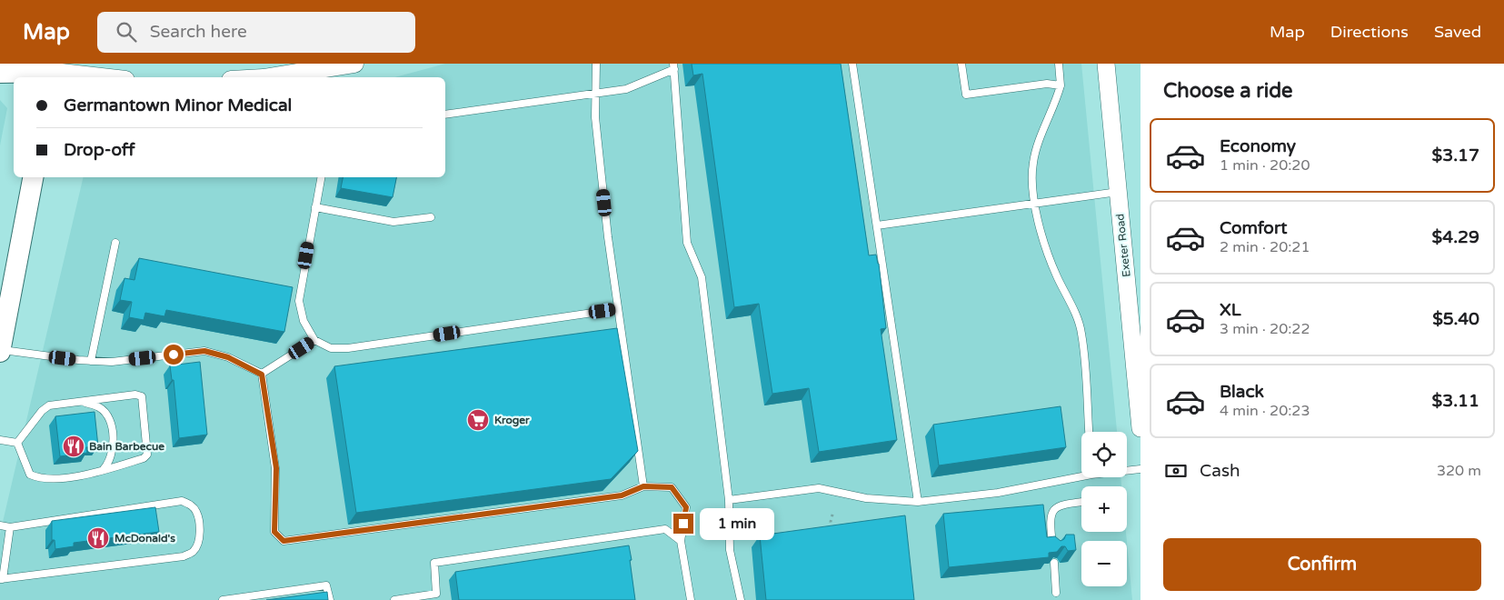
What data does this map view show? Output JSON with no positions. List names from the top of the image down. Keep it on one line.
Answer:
{"streets":{"street":["Exeter Road"]},"places":{"supermarket":["Kroger"],"restaurant":["Bain Barbecue","McDonald's"]},"page":{"header":"Map","search":"Search here","nav":["Map","Directions","Saved"],"heading":"Choose a ride","banner":["Germantown Minor Medical","Drop-off"],"list":[{"name":"Economy","note":"1 min · 20:20","value":"$3.17"},{"name":"Comfort","note":"2 min · 20:21","value":"$4.29"},{"name":"XL","note":"3 min · 20:22","value":"$5.40"},{"name":"Black","note":"4 min · 20:23","value":"$3.11"}],"map_buttons":["+","−"],"pay":["Cash","320 m"],"bubble":"1 min","buttons":"Confirm"}}
